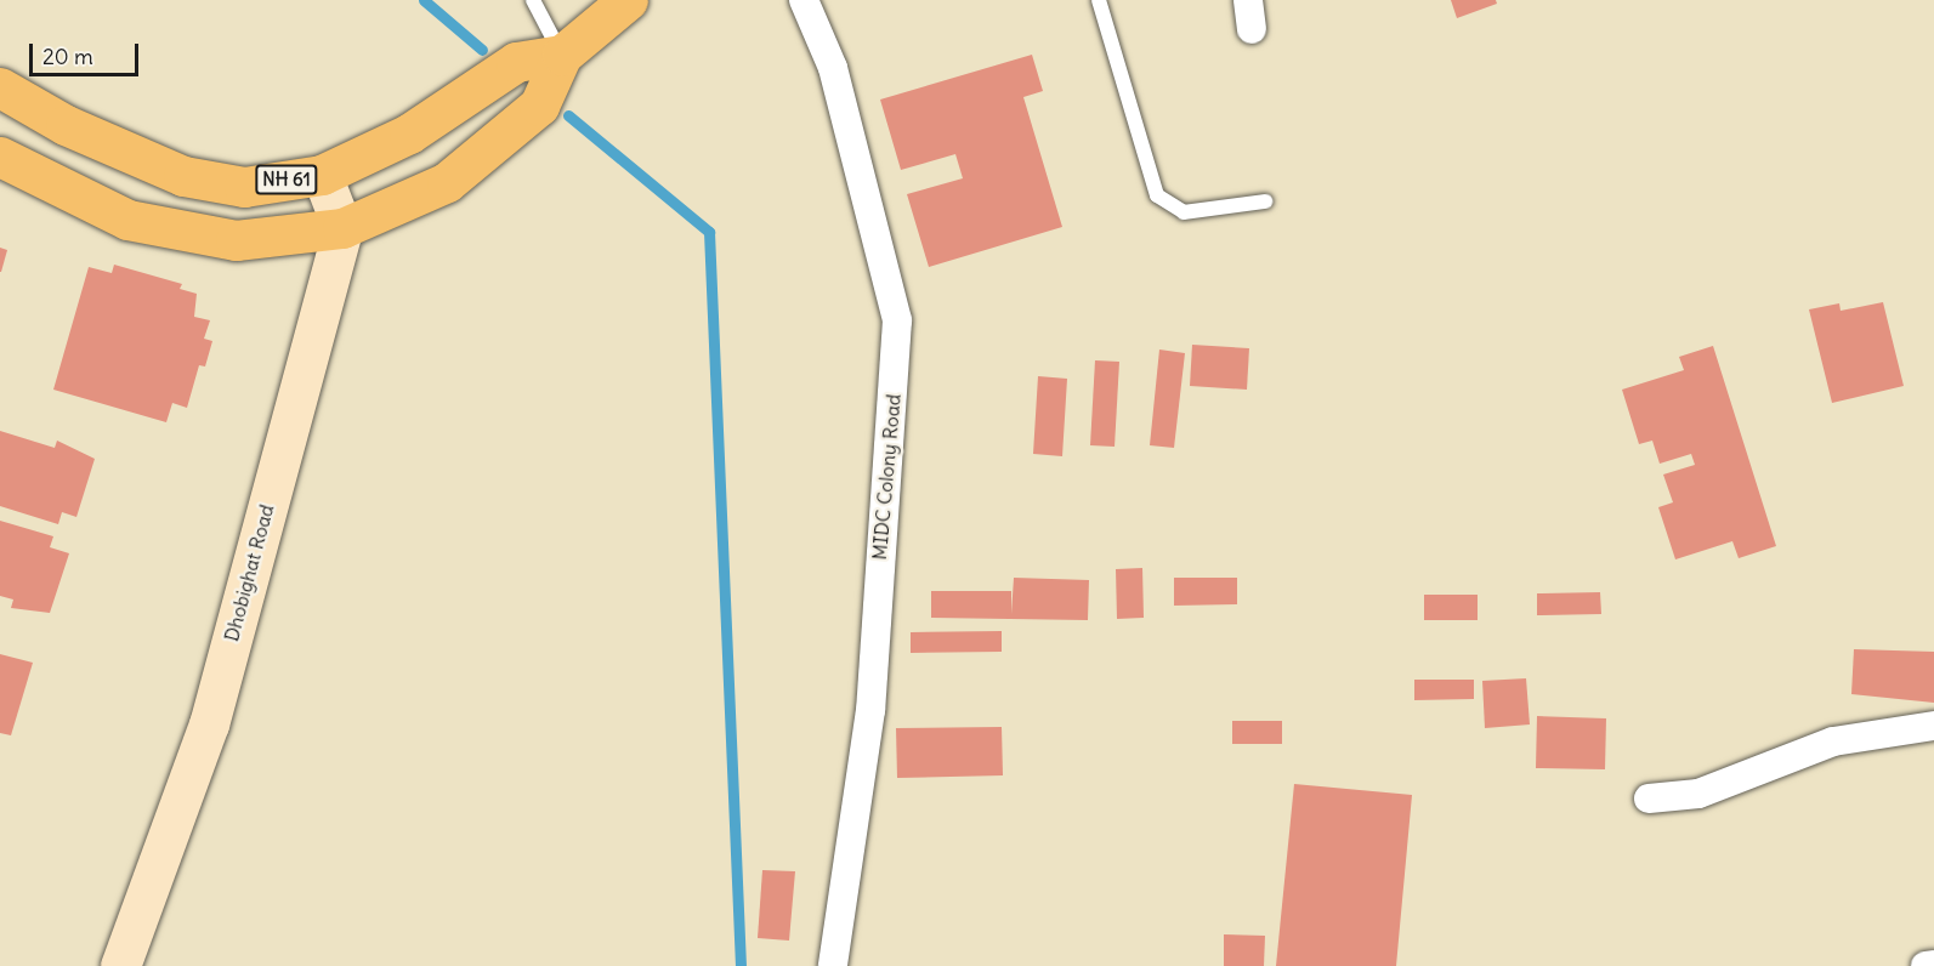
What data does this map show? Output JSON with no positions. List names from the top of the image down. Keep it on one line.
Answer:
{"streets":{"highway":["NH 61"],"street":["MIDC Colony Road","Dhobighat Road"]},"scale_bar":"20 m"}
